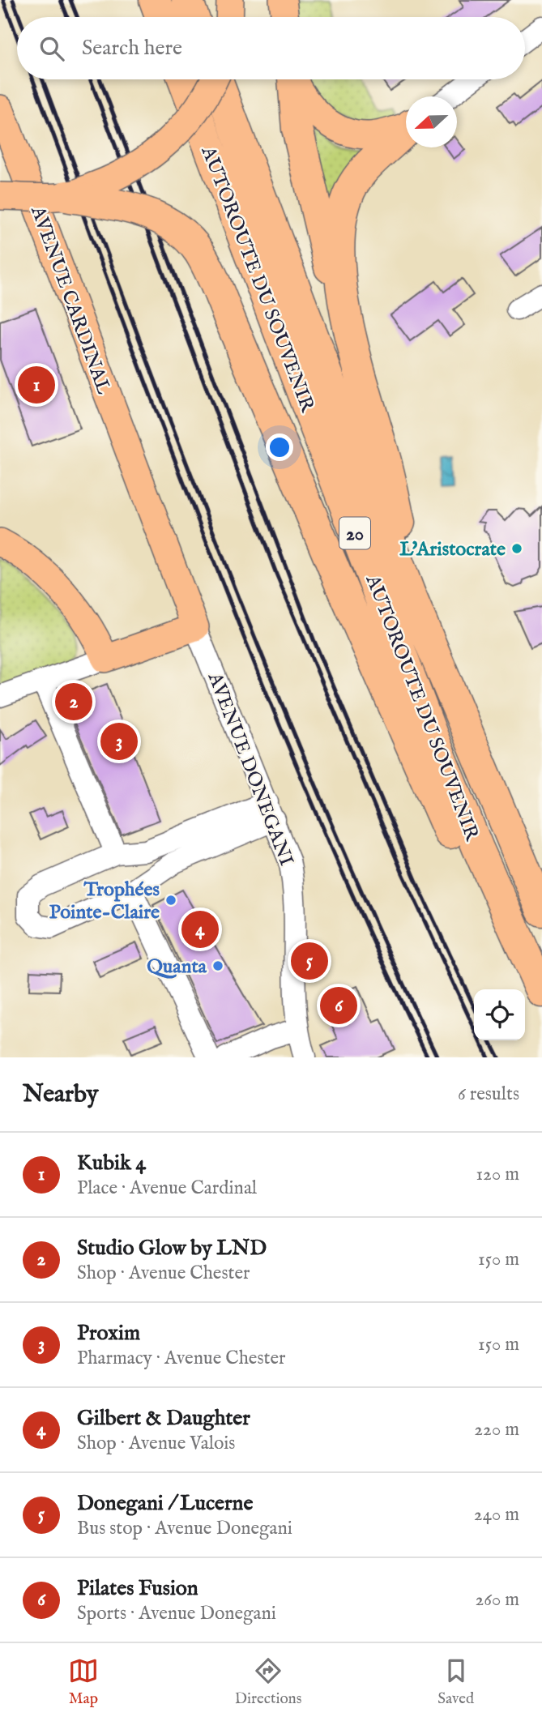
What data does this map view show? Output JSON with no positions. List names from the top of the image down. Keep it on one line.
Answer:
{"streets":{"highway":["AUTOROUTE DU SOUVENIR","20"],"main road":["AVENUE CARDINAL","AVENUE DONEGANI"]},"crossings":[["AVENUE CARDINAL","AVENUE DONEGANI"]],"places":["L'Aristocrate","Trophées Pointe-Claire","Quanta"],"north":"left","page":{"search":"Search here","pins":["1","2","3","4","5","6"],"heading":["Nearby","6 results"],"list":[{"mark":"1","name":"Kubik 4","note":"Place · Avenue Cardinal","value":"120 m"},{"mark":"2","name":"Studio Glow by LND","note":"Shop · Avenue Chester","value":"150 m"},{"mark":"3","name":"Proxim","note":"Pharmacy · Avenue Chester","value":"150 m"},{"mark":"4","name":"Gilbert & Daughter","note":"Shop · Avenue Valois","value":"220 m"},{"mark":"5","name":"Donegani / Lucerne","note":"Bus stop · Avenue Donegani","value":"240 m"},{"mark":"6","name":"Pilates Fusion","note":"Sports · Avenue Donegani","value":"260 m"}],"nav":["Map","Directions","Saved"]}}
